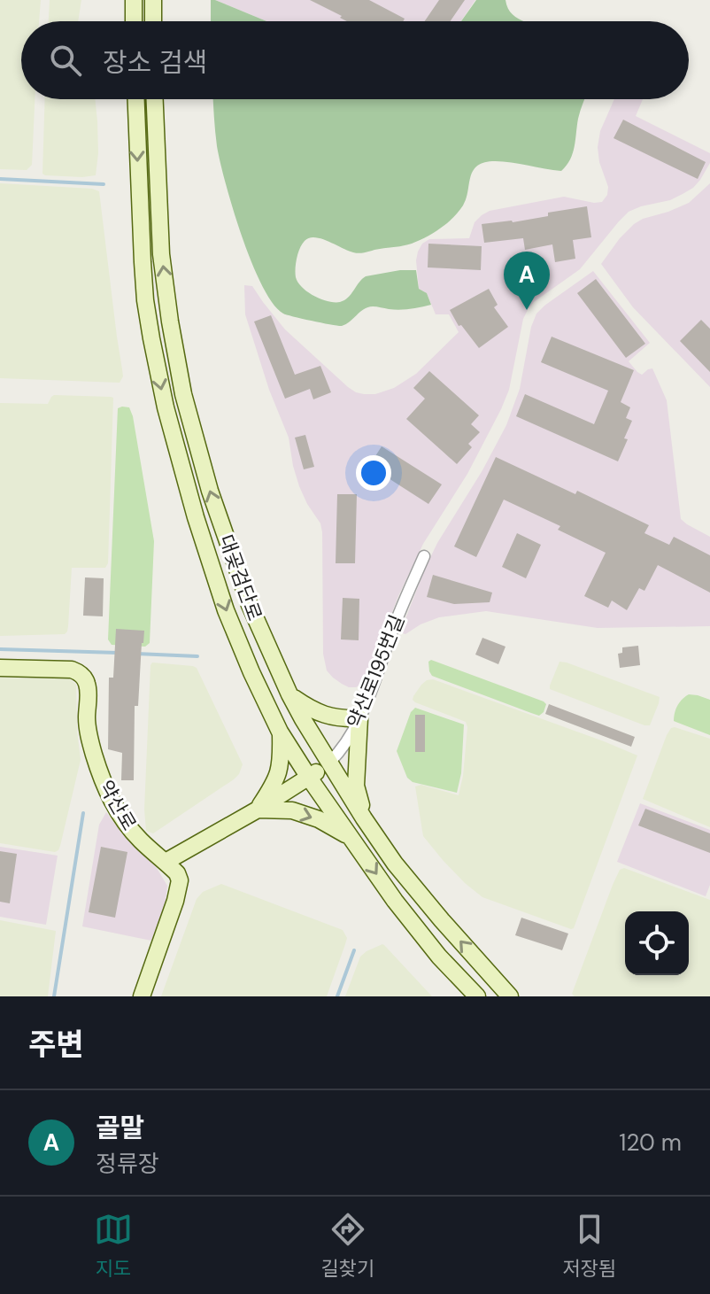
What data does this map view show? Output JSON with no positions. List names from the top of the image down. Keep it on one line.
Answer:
{"streets":{"main road":["대곶검단로","약산로195번길","약산로"]},"crossings":[["대곶검단로","약산로195번길"],["약산로195번길","약산로"]],"page":{"search":"장소 검색","pins":"A","heading":"주변","list":[{"mark":"A","name":"골말","note":"정류장","value":"120 m"}],"nav":["지도","길찾기","저장됨"]}}
